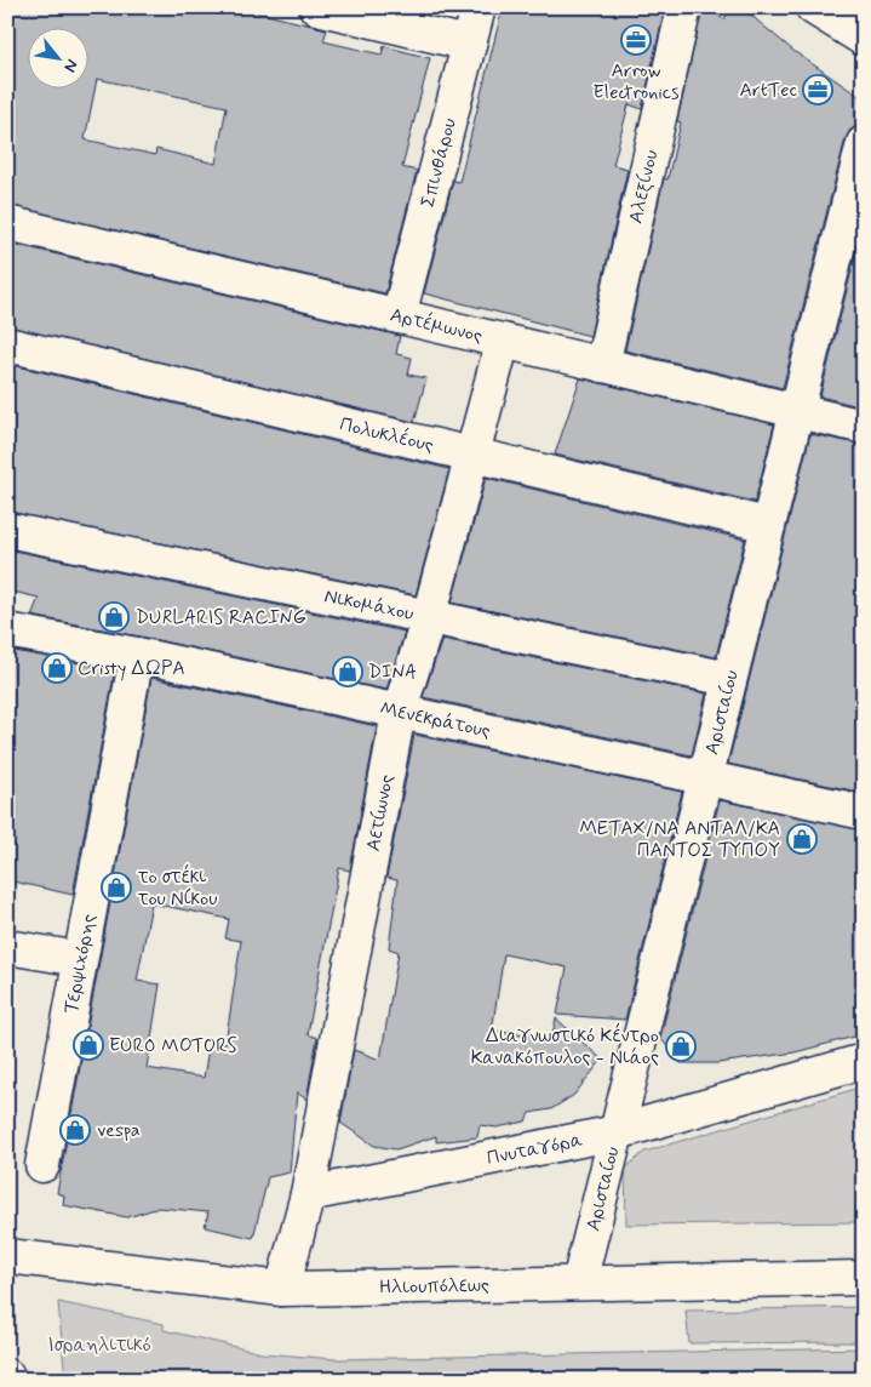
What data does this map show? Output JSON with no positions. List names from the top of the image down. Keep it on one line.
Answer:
{"streets":{"street":["Σπινθάρου","Αλεξίνου","Αρτέμωνος","Πολυκλέους","Νικομάχου","Αρισταίου","Μενεκράτους","Αετίωνος","Τερψιχόρης","Πνυταγόρα","Ηλιουπόλεως"]},"crossings":[["Σπινθάρου","Αρτέμωνος"],["Αλεξίνου","Αρτέμωνος"],["Αρτέμωνος","Αρισταίου"],["Αρτέμωνος","Αετίωνος"],["Πολυκλέους","Αρισταίου"],["Πολυκλέους","Αετίωνος"],["Νικομάχου","Αρισταίου"],["Νικομάχου","Αετίωνος"],["Αρισταίου","Μενεκράτους"],["Αρισταίου","Πνυταγόρα"],["Αρισταίου","Ηλιουπόλεως"],["Μενεκράτους","Αετίωνος"],["Μενεκράτους","Τερψιχόρης"],["Αετίωνος","Πνυταγόρα"],["Αετίωνος","Ηλιουπόλεως"]],"parks":["Ισραηλιτικό"],"places":{"office":["Arrow Electronics","ArtTec"],"shop":["DURLARIS RACING","Cristy ΔΩΡΑ","DINA","ΜΕΤΑΧ/ΝΑ ΑΝΤΑΛ/ΚΑ ΠΑΝΤΟΣ ΤΥΠΟΥ","το στέκι του Νίκου","EURO MOTORS","Διαγνωστικό Κέντρο Κανακόπουλος - Νιάος","vespa"]},"north":"bottom right"}
